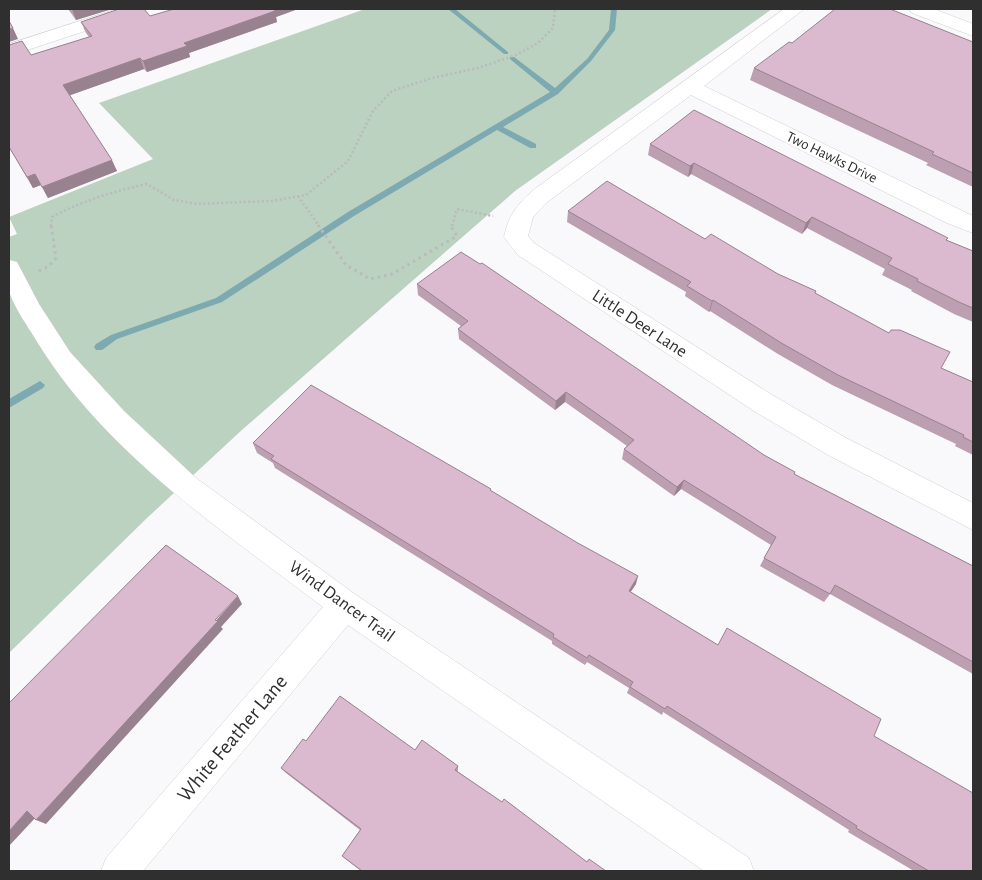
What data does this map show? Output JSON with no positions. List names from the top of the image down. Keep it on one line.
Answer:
{"streets":{"street":["Two Hawks Drive","Little Deer Lane","Wind Dancer Trail","White Feather Lane"]},"crossings":[["Wind Dancer Trail","White Feather Lane"]]}
